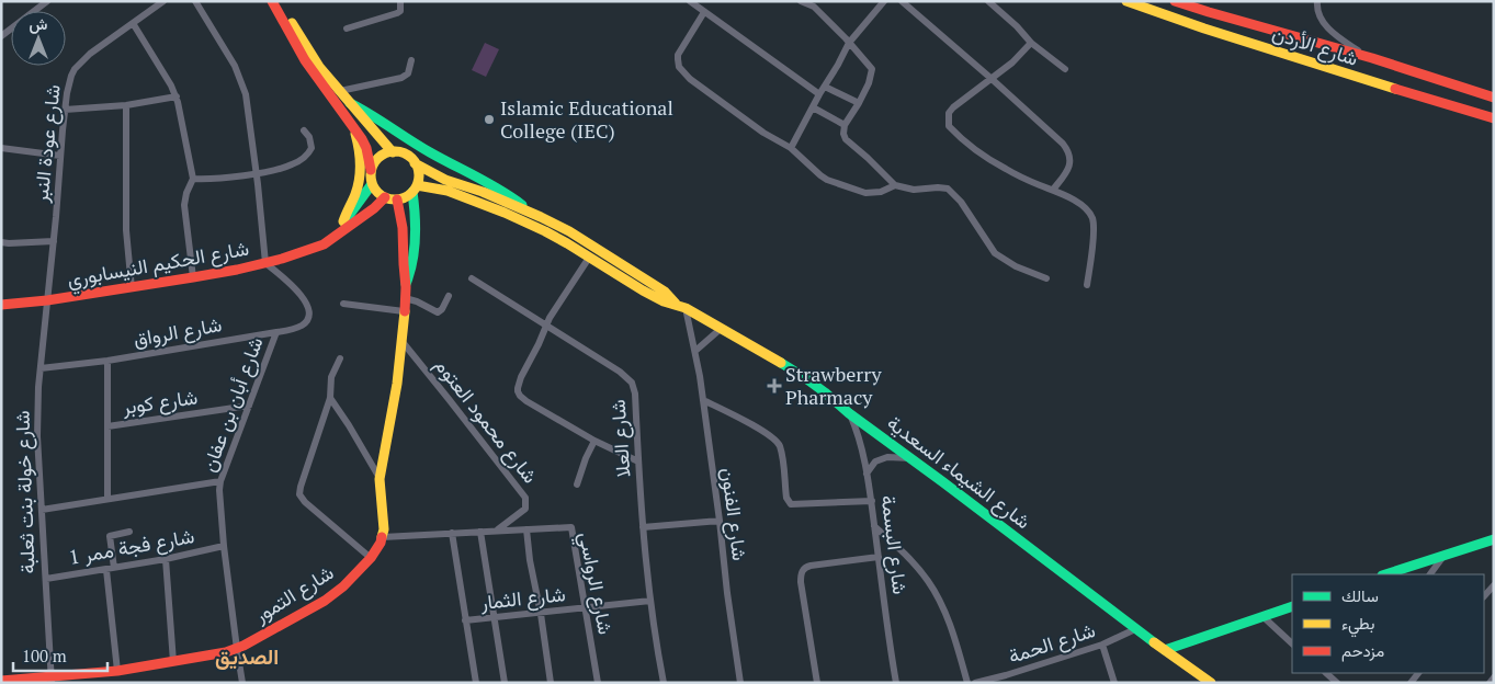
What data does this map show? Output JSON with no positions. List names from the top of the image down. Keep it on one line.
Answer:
{"streets":{"main road":["شارع الأردن","شارع الحكيم النيسابوري","شارع الشيماء السعدية","شارع التمور"],"street":["شارع عودة النبر","شارع الرواق","شارع كوبر","شارع أبان بن عفان","شارع محمود العتوم","شارع العلا","شارع خولة بنت ثعلبة","شارع الفنون","شارع البسمة","شارع فجة ممر 1","شارع الرواسي","شارع الثمار","شارع الحمة"]},"crossings":[["شارع عودة النبر","شارع الحكيم النيسابوري"],["شارع عودة النبر","شارع خولة بنت ثعلبة"],["شارع الحكيم النيسابوري","شارع الرواق"],["شارع الحكيم النيسابوري","شارع الشيماء السعدية"],["شارع الحكيم النيسابوري","شارع خولة بنت ثعلبة"],["شارع الرواق","شارع أبان بن عفان"],["شارع الرواق","شارع خولة بنت ثعلبة"],["شارع كوبر","شارع أبان بن عفان"],["شارع أبان بن عفان","شارع فجة ممر 1"],["شارع أبان بن عفان","شارع التمور"],["شارع محمود العتوم","شارع الرواسي"],["شارع العلا","شارع الثمار"],["شارع الشيماء السعدية","شارع الفنون"],["شارع الشيماء السعدية","شارع البسمة"],["شارع الشيماء السعدية","شارع الحمة"],["شارع خولة بنت ثعلبة","شارع فجة ممر 1"],["شارع خولة بنت ثعلبة","شارع التمور"],["شارع الرواسي","شارع الثمار"]],"districts":["الصديق"],"places":{"other":["Islamic Educational College (IEC)"],"health":["Strawberry Pharmacy"]},"legend":["سالك","بطيء","مزدحم"],"scale_bar":"100 m","north":"top"}
